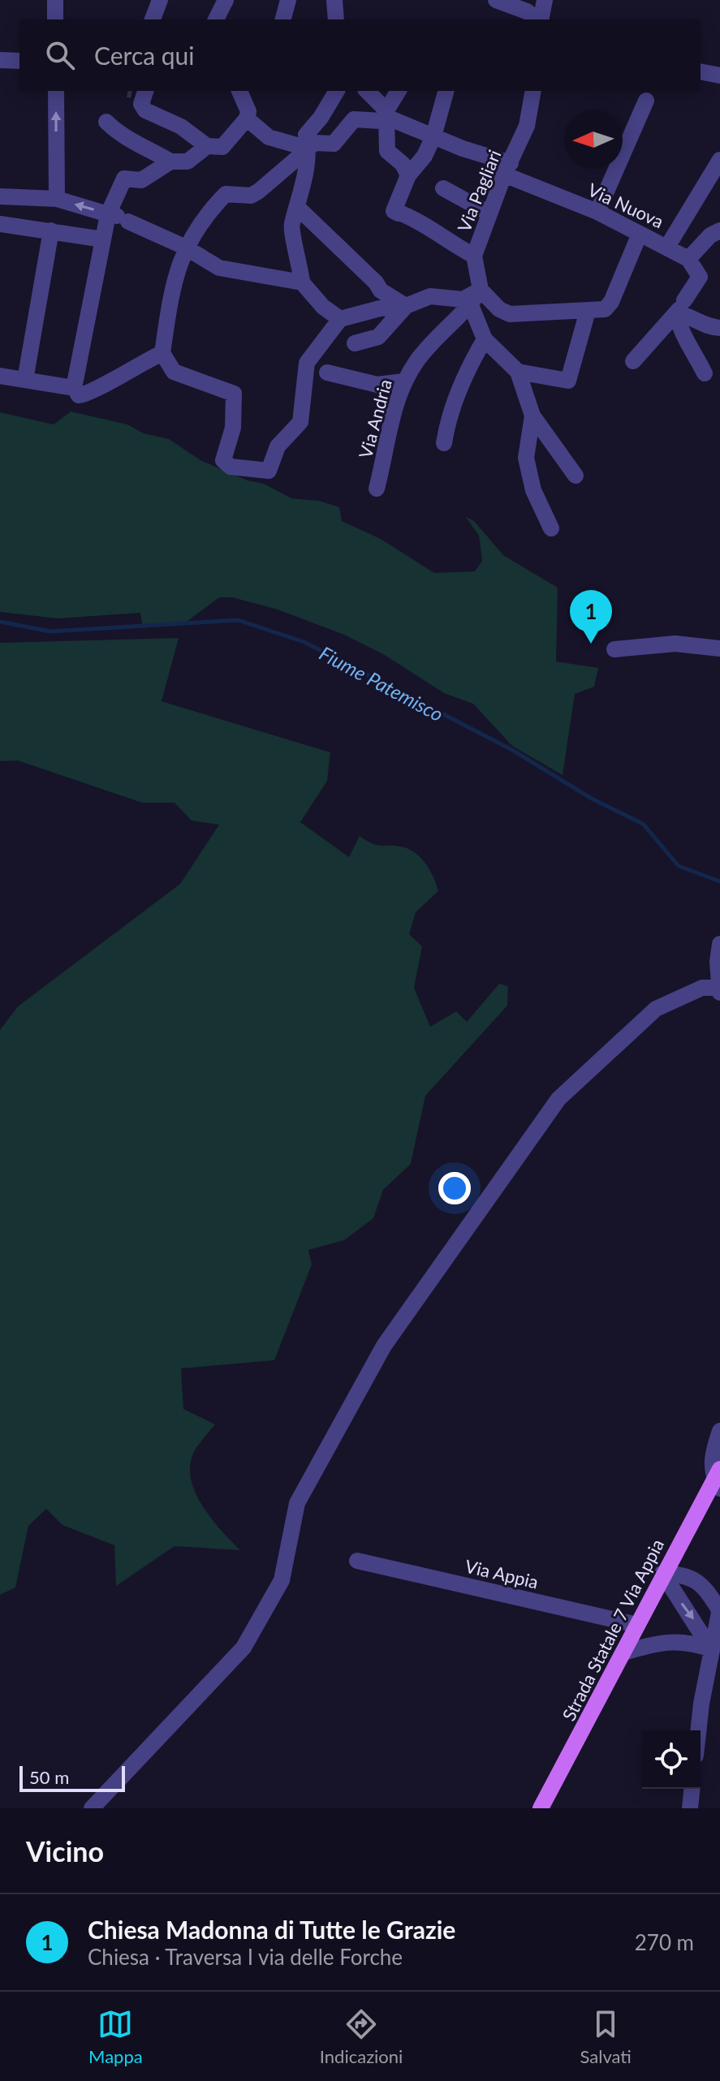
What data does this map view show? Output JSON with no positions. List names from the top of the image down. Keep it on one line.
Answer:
{"streets":{"main road":["Strada Statale 7 Via Appia"],"street":["Via Pagliari","Via Nuova","Via Andria","Via Appia"]},"crossings":[["Via Pagliari","Via Nuova"],["Via Appia","Strada Statale 7 Via Appia"]],"water":["Fiume Patemisco"],"scale_bar":"50 m","north":"left","page":{"search":"Cerca qui","pins":"1","scale":"50 m","heading":"Vicino","list":[{"mark":"1","name":"Chiesa Madonna di Tutte le Grazie","note":"Chiesa · Traversa I via delle Forche","value":"270 m"}],"nav":["Mappa","Indicazioni","Salvati"]}}
